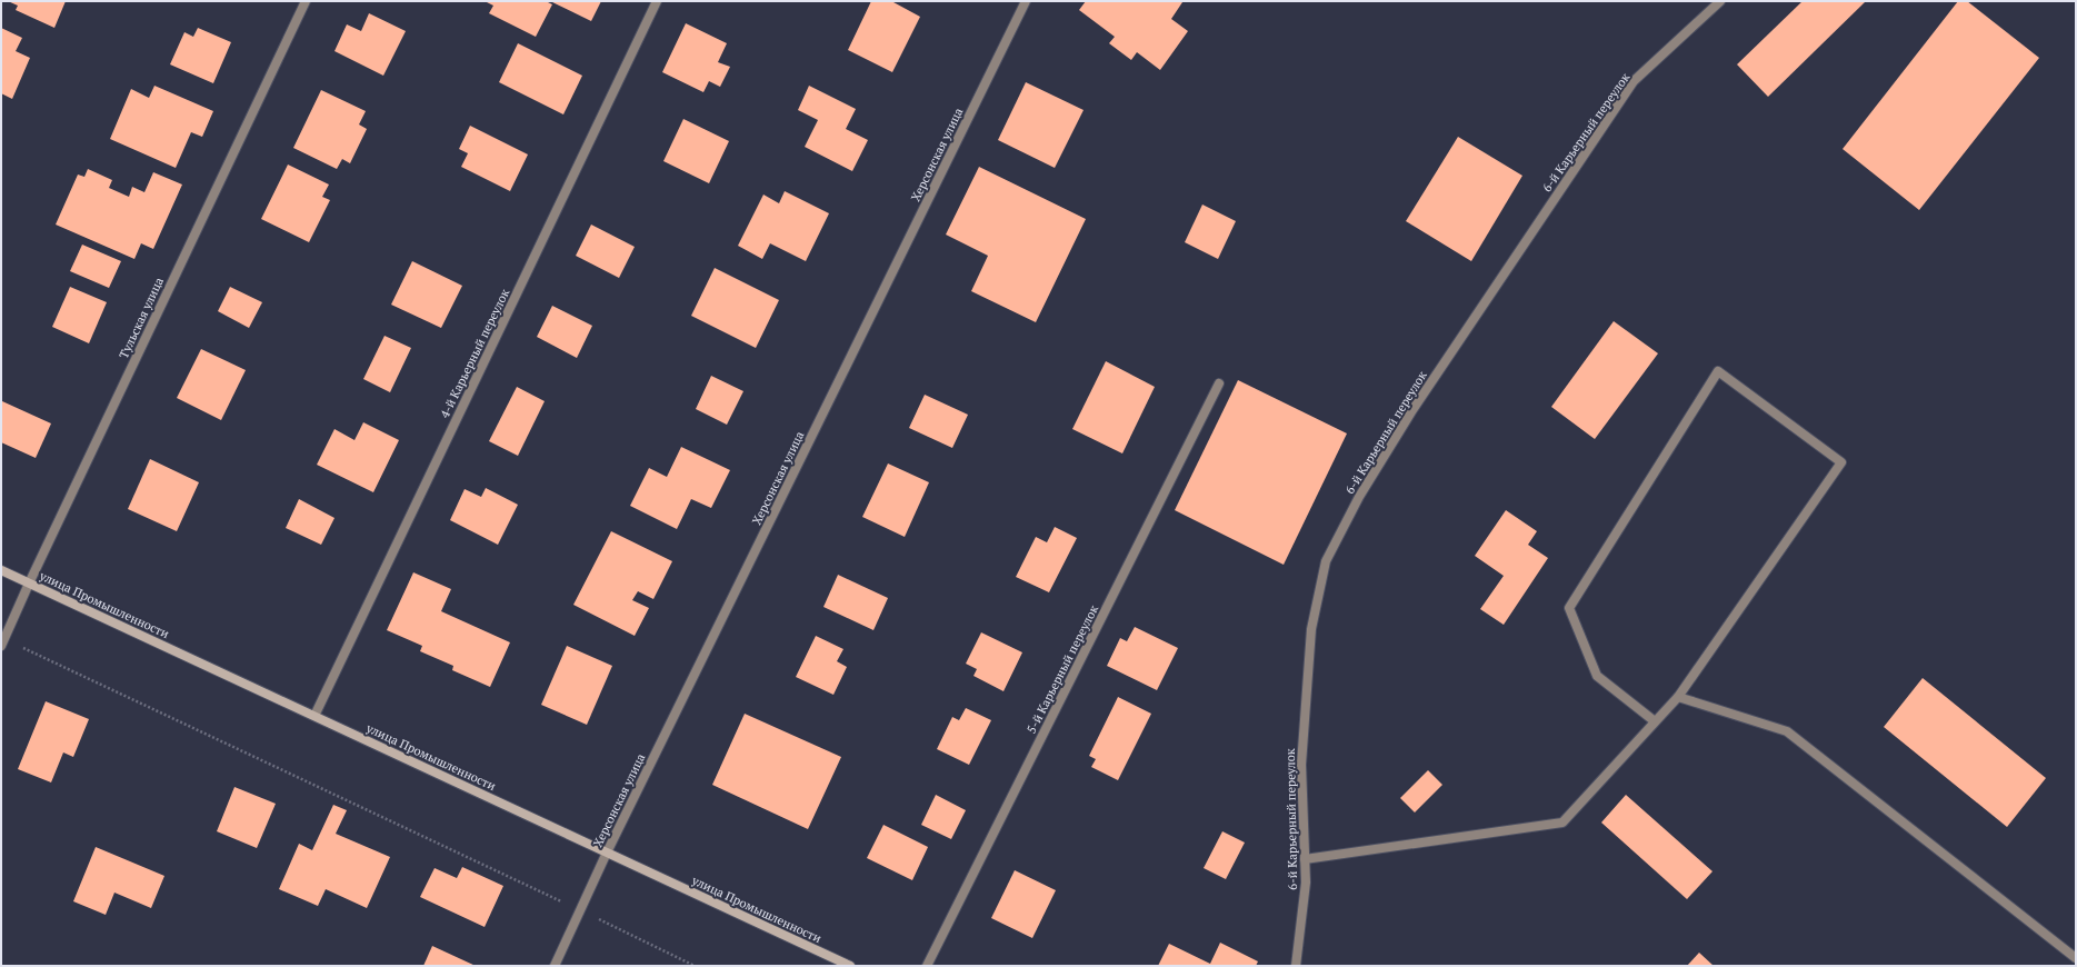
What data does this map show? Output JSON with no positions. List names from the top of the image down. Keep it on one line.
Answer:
{"streets":{"main road":["улица Промышленности"],"street":["6-й Карьерный переулок","Херсонская улица","Тульская улица","4-й Карьерный переулок","5-й Карьерный переулок"]},"crossings":[["Херсонская улица","улица Промышленности"],["Тульская улица","улица Промышленности"],["4-й Карьерный переулок","улица Промышленности"]]}
